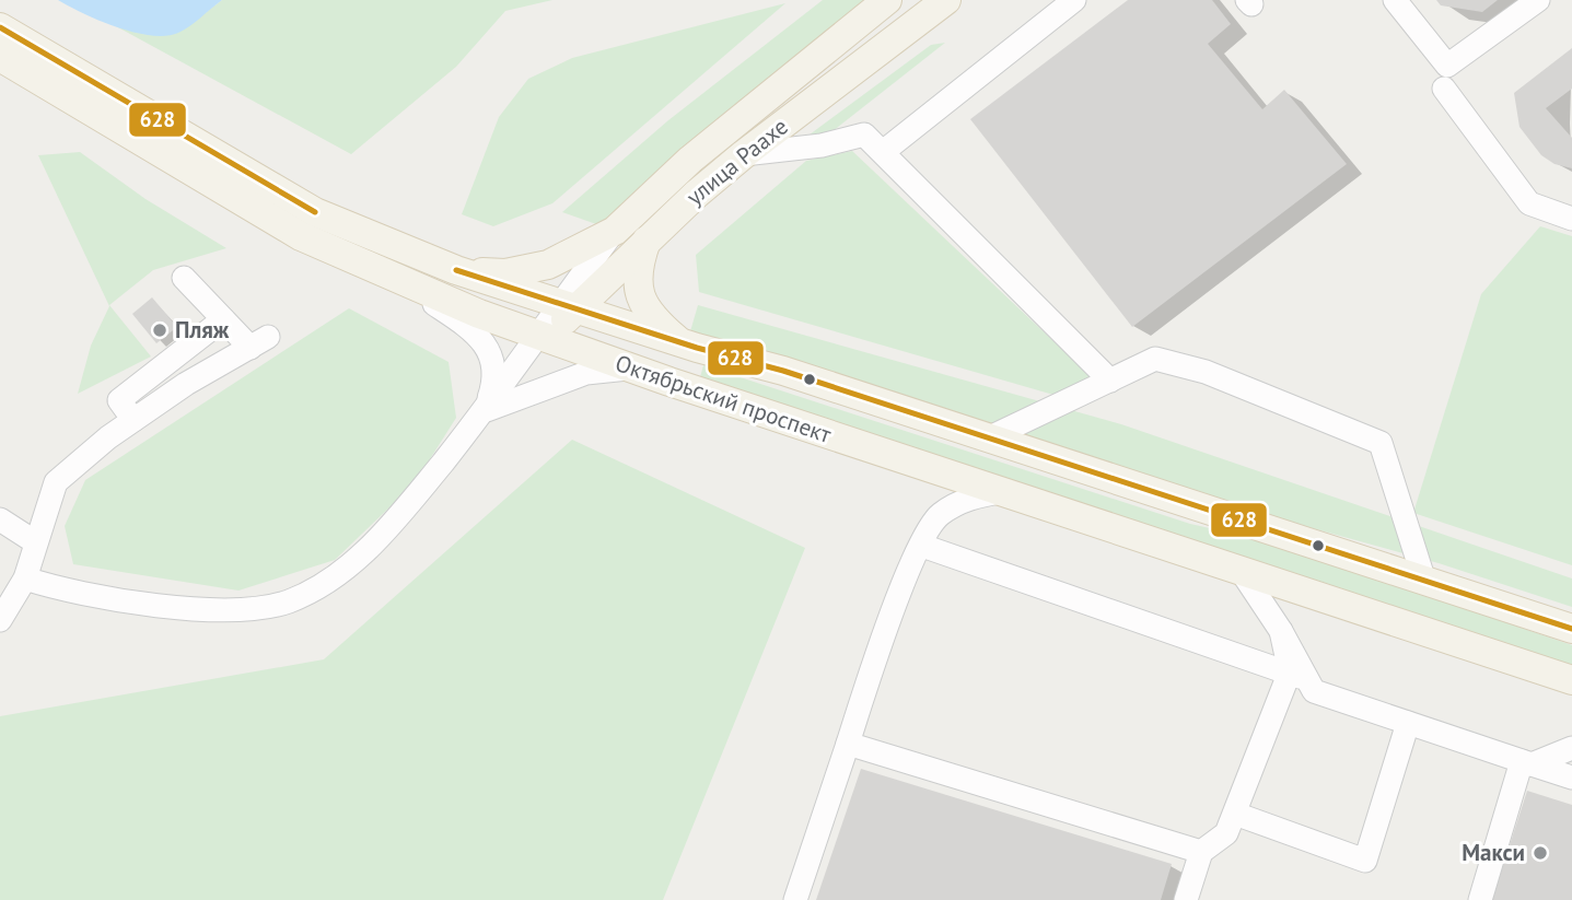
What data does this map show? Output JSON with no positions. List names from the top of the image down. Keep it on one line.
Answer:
{"streets":{"main road":["улица Раахе","Октябрьский проспект"]},"crossings":[["улица Раахе","Октябрьский проспект"]],"places":["Пляж","Макси"],"lines":["transit line 628"]}
